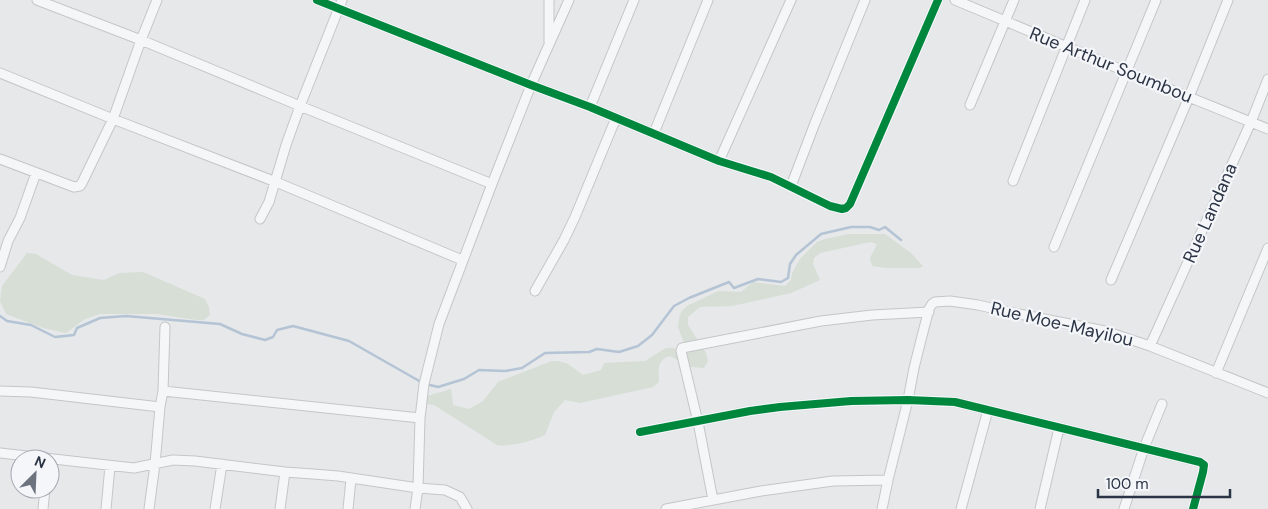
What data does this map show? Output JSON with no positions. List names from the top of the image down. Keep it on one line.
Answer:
{"streets":{"street":["Rue Arthur Soumbou","Rue Landana","Rue Moe-Mayilou"]},"crossings":[["Rue Arthur Soumbou","Rue Landana"],["Rue Landana","Rue Moe-Mayilou"]],"scale_bar":"100 m","north":"top right"}
